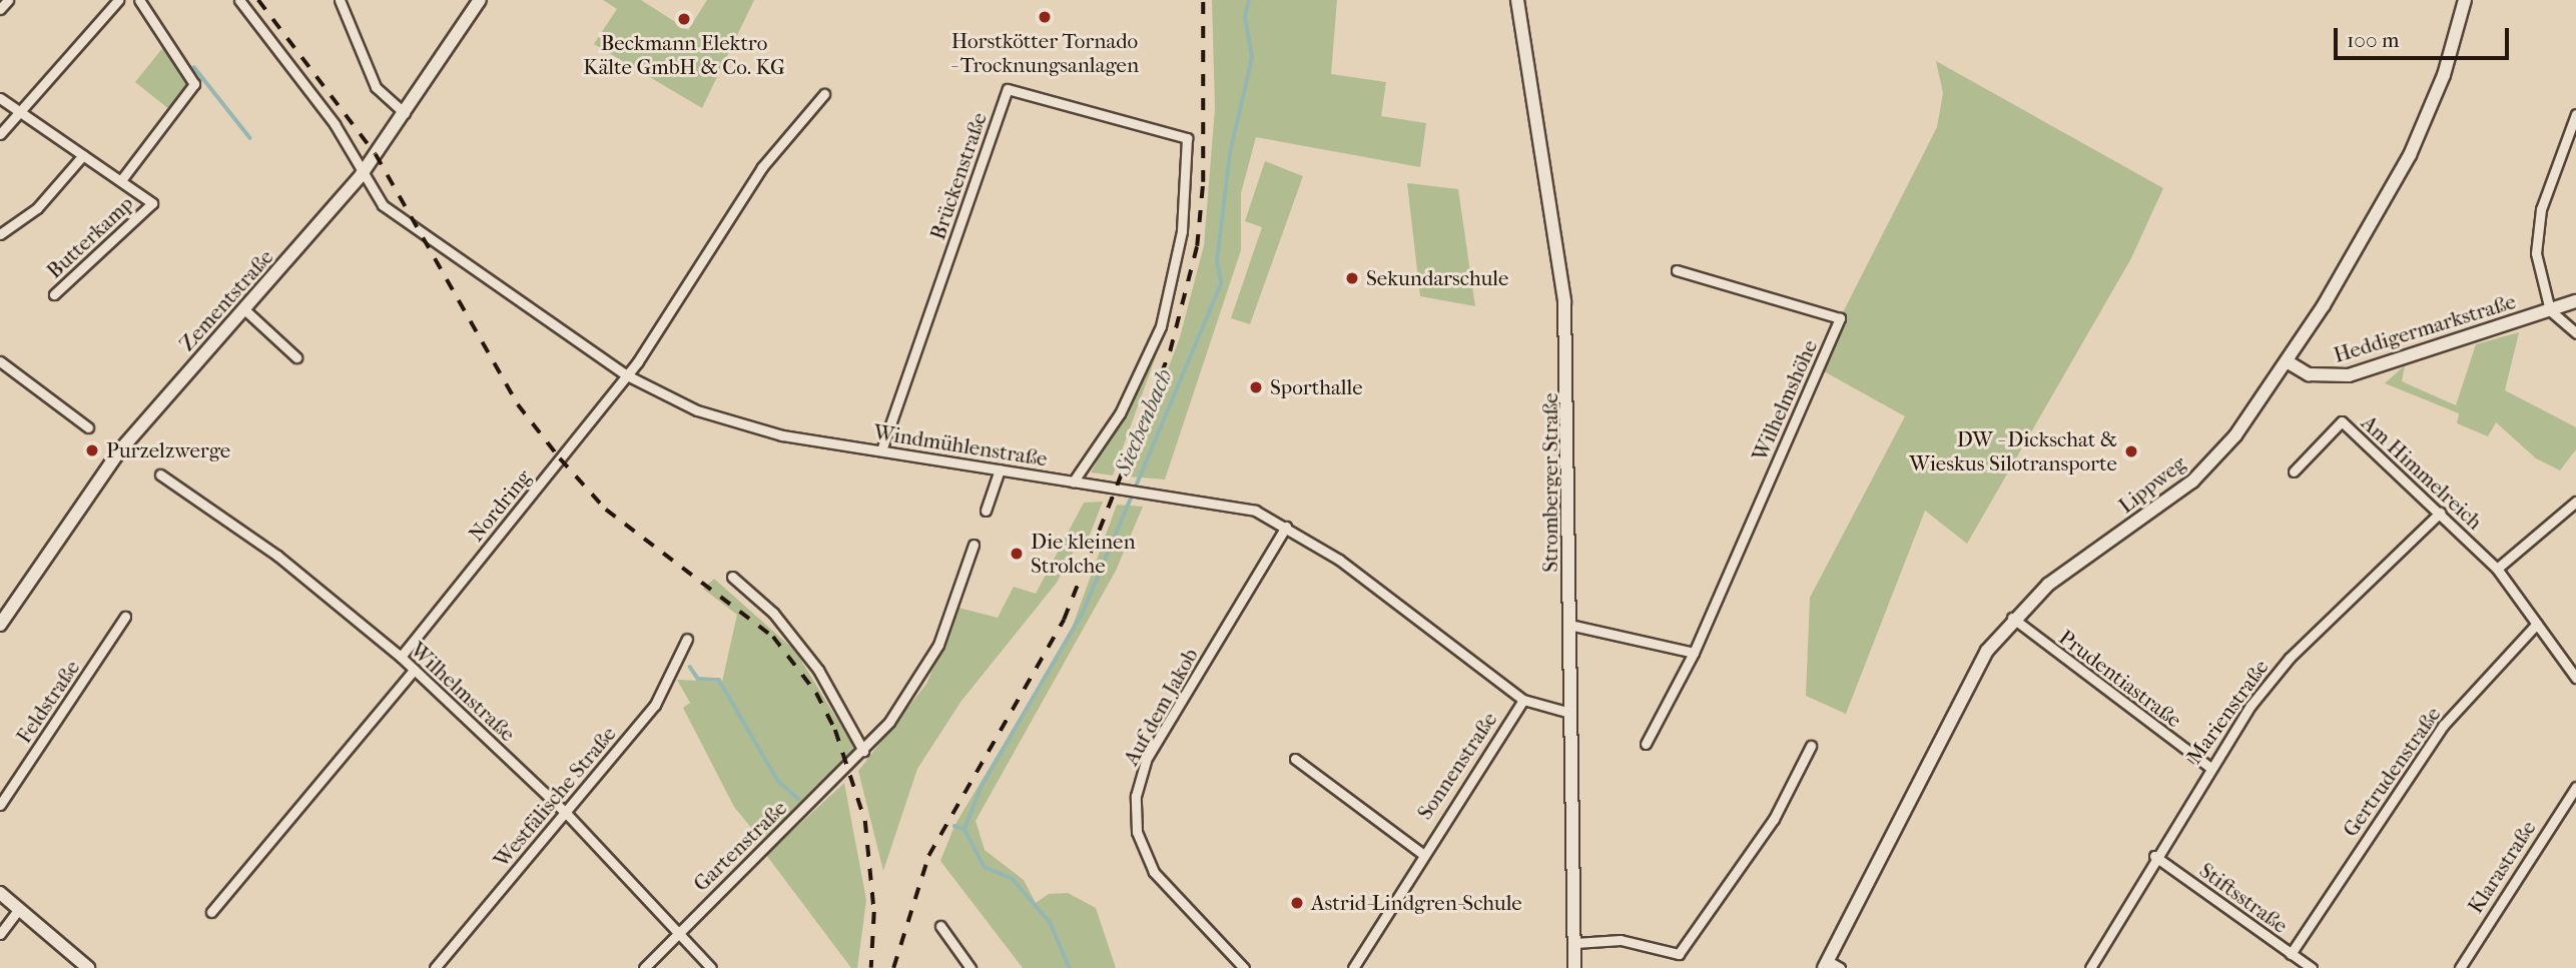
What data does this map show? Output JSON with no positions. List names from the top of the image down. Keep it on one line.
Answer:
{"streets":{"street":["Brückenstraße","Butterkamp","Zementstraße","Heddigermarkstraße","Wilhelmshöhe","Windmühlenstraße","Am Himmelreich","Stromberger Straße","Lippweg","Nordring","Prudentiastraße","Wilhelmstraße","Feldstraße","Auf dem Jakob","Marienstraße","Sonnenstraße","Gertrudenstraße","Westfälische Straße","Gartenstraße","Klarastraße","Stiftsstraße"]},"crossings":[["Brückenstraße","Windmühlenstraße"],["Zementstraße","Windmühlenstraße"],["Heddigermarkstraße","Lippweg"],["Windmühlenstraße","Stromberger Straße"],["Windmühlenstraße","Nordring"],["Windmühlenstraße","Auf dem Jakob"],["Windmühlenstraße","Sonnenstraße"],["Am Himmelreich","Marienstraße"],["Am Himmelreich","Gertrudenstraße"],["Lippweg","Prudentiastraße"],["Nordring","Wilhelmstraße"],["Prudentiastraße","Marienstraße"],["Wilhelmstraße","Westfälische Straße"],["Wilhelmstraße","Gartenstraße"],["Marienstraße","Stiftsstraße"],["Gertrudenstraße","Stiftsstraße"]],"water":["Siechenbach"],"places":["Horstkötter Tornado - Trocknungsanlagen","Beckmann Elektro Kälte GmbH & Co. KG","Sekundarschule","Sporthalle","Purzelzwerge","DW - Dickschat & Wieskus Silotransporte","Die kleinen Strolche","Astrid-Lindgren-Schule"],"scale_bar":"100 m"}
